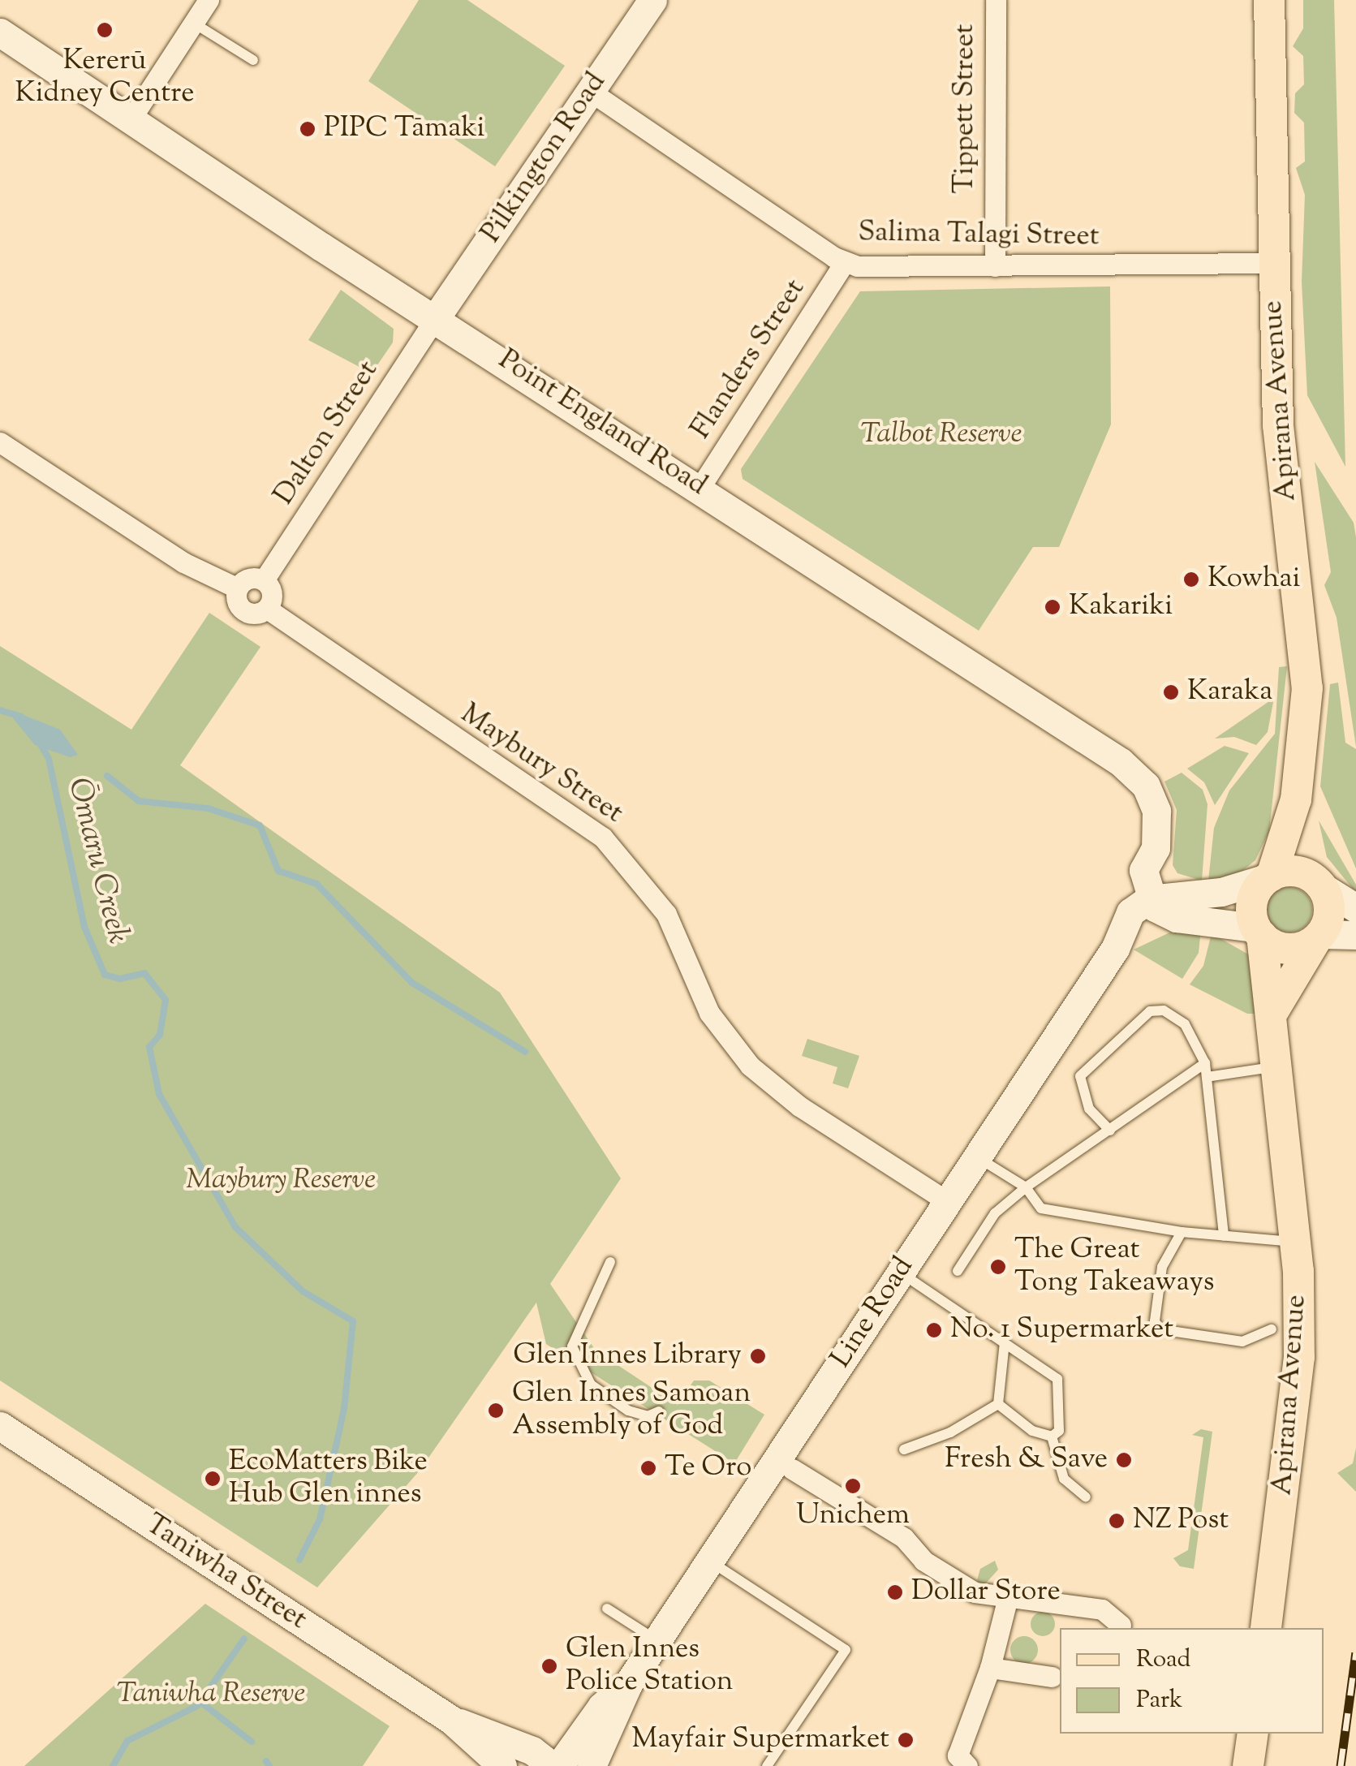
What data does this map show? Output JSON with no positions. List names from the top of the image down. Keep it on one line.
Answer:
{"streets":{"main road":["Pilkington Road","Apirana Avenue","Point England Road","Line Road","Taniwha Street"],"street":["Tippett Street","Salima Talagi Street","Flanders Street","Dalton Street","Maybury Street"]},"crossings":[["Tippett Street","Salima Talagi Street"],["Pilkington Road","Salima Talagi Street"],["Pilkington Road","Point England Road"],["Pilkington Road","Dalton Street"],["Salima Talagi Street","Flanders Street"],["Salima Talagi Street","Apirana Avenue"],["Flanders Street","Point England Road"],["Point England Road","Dalton Street"],["Point England Road","Line Road"],["Dalton Street","Maybury Street"],["Maybury Street","Line Road"],["Line Road","Taniwha Street"]],"water":["Ōmaru Creek"],"parks":["Talbot Reserve","Maybury Reserve","Taniwha Reserve"],"places":["Kererū Kidney Centre","PIPC Tāmaki","Kowhai","Kakariki","Karaka","The Great Tong Takeaways","No. 1 Supermarket","Glen Innes Library","Glen Innes Samoan Assembly of God","Fresh & Save","Te Oro","EcoMatters Bike Hub Glen innes","Unichem","NZ Post","Dollar Store","Glen Innes Police Station","Mayfair Supermarket"],"legend":["Road","Park"]}
